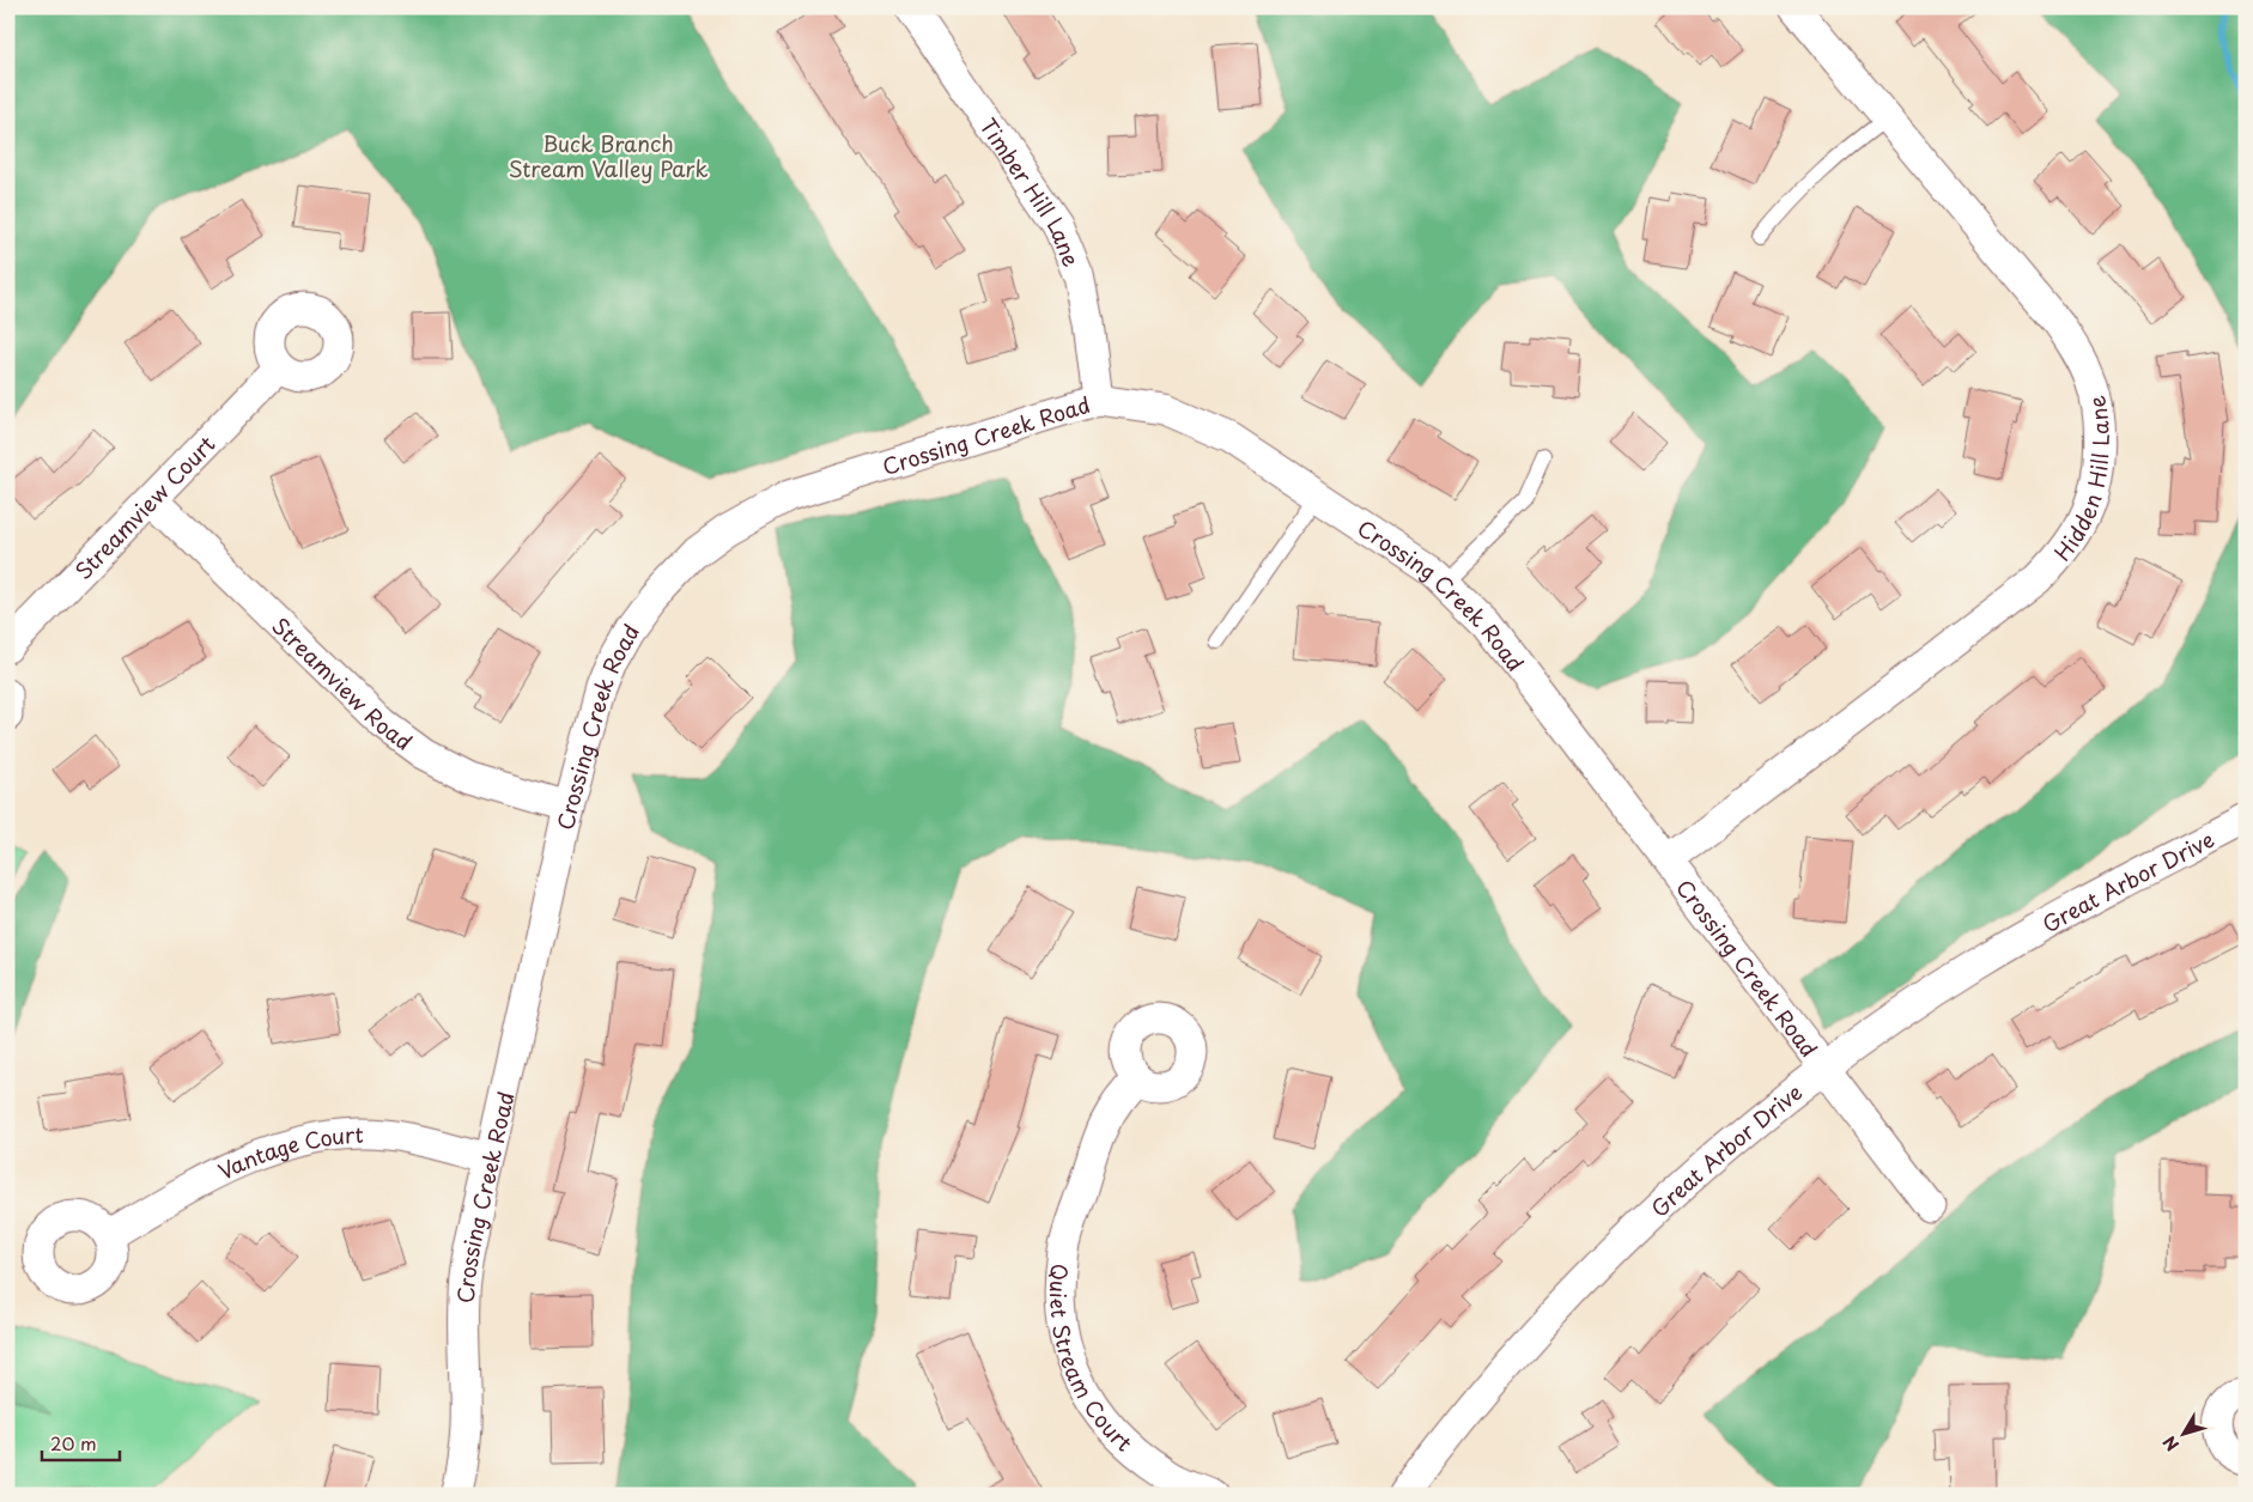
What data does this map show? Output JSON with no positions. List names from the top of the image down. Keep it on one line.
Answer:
{"streets":{"street":["Timber Hill Lane","Crossing Creek Road","Hidden Hill Lane","Streamview Court","Streamview Road","Great Arbor Drive","Vantage Court","Quiet Stream Court"]},"crossings":[["Timber Hill Lane","Crossing Creek Road"],["Crossing Creek Road","Hidden Hill Lane"],["Crossing Creek Road","Streamview Road"],["Crossing Creek Road","Great Arbor Drive"],["Crossing Creek Road","Vantage Court"],["Streamview Court","Streamview Road"]],"parks":["Buck Branch Stream Valley Park"],"scale_bar":"20 m","north":"bottom left"}
